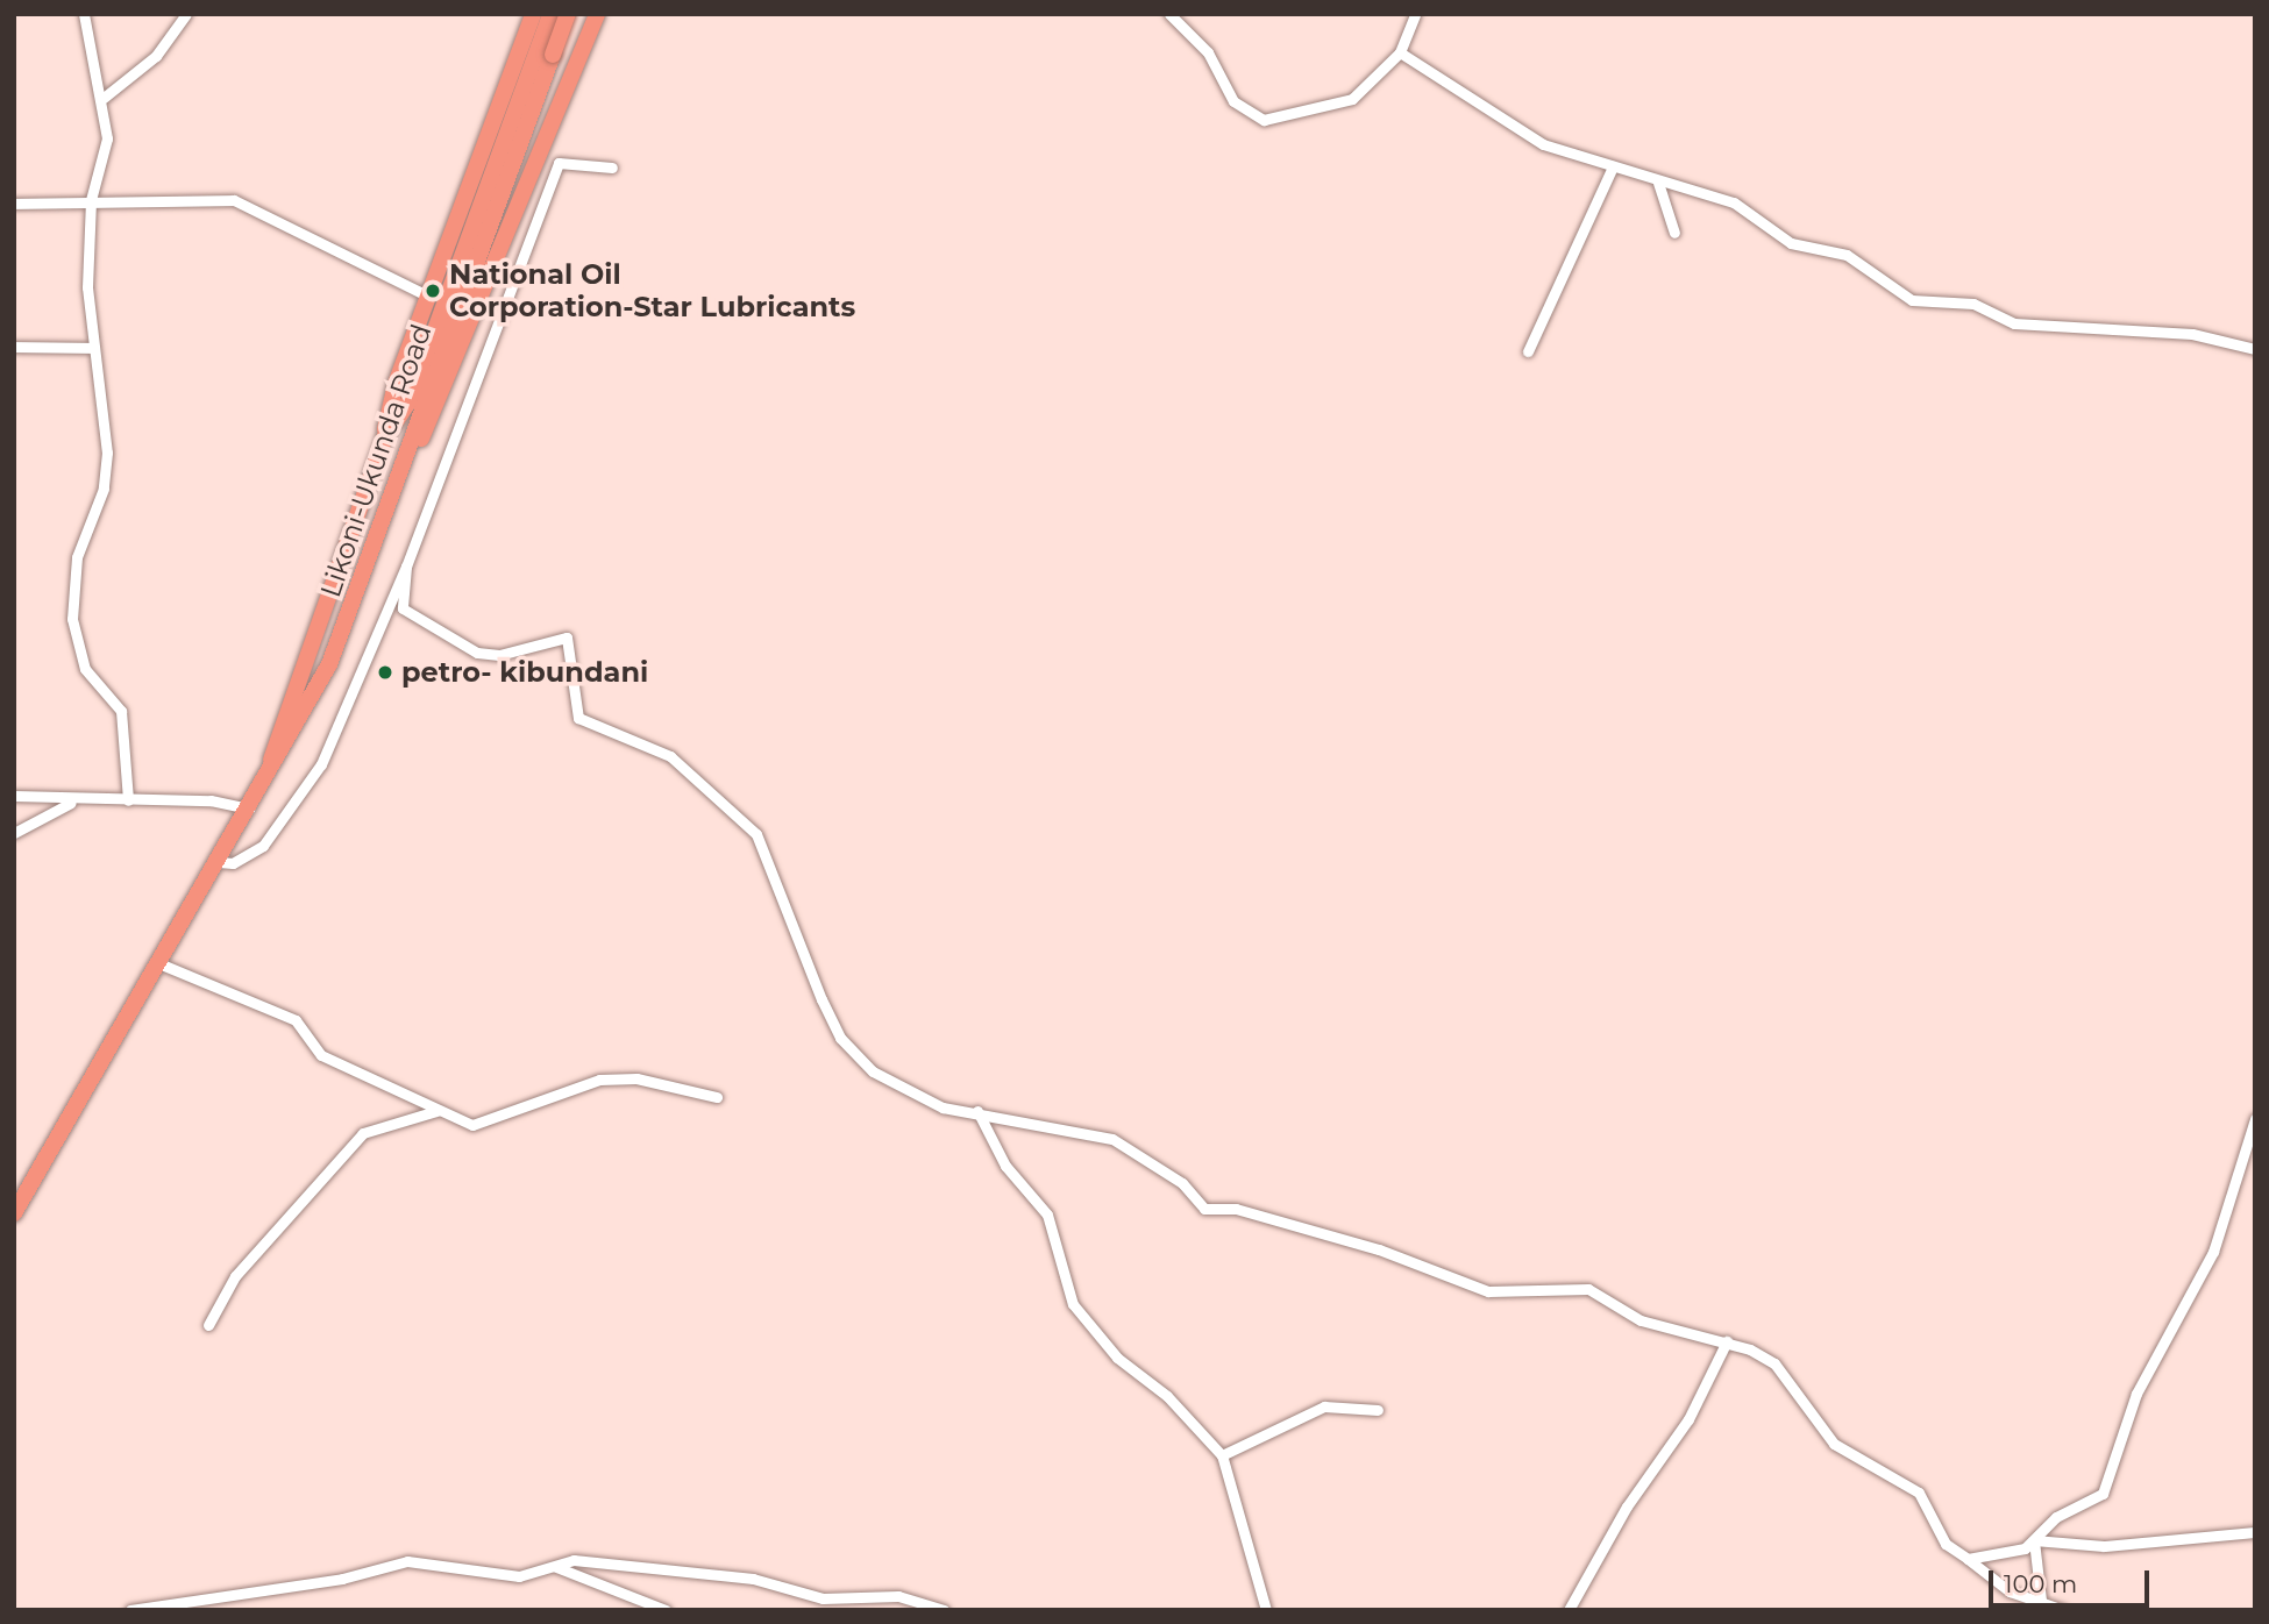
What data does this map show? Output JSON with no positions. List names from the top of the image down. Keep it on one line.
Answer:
{"streets":{"highway":["Likoni-Ukunda Road"]},"places":["National Oil Corporation-Star Lubricants","petro- kibundani"],"scale_bar":"100 m"}
